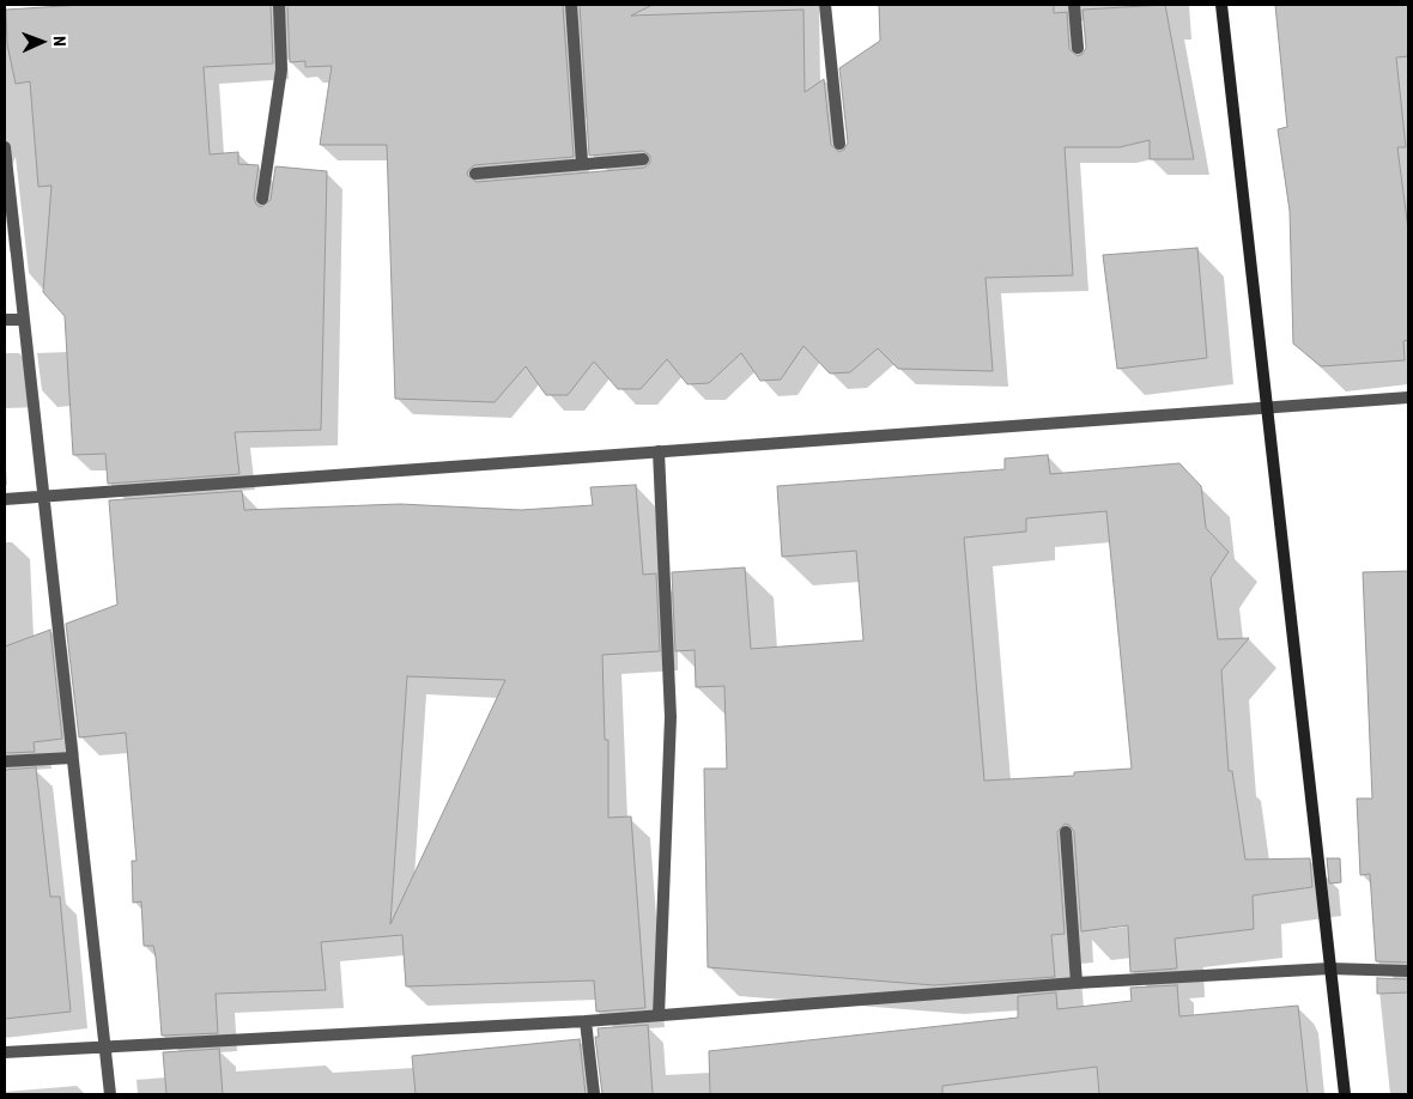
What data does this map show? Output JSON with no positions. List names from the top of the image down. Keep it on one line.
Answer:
{"north":"right"}
